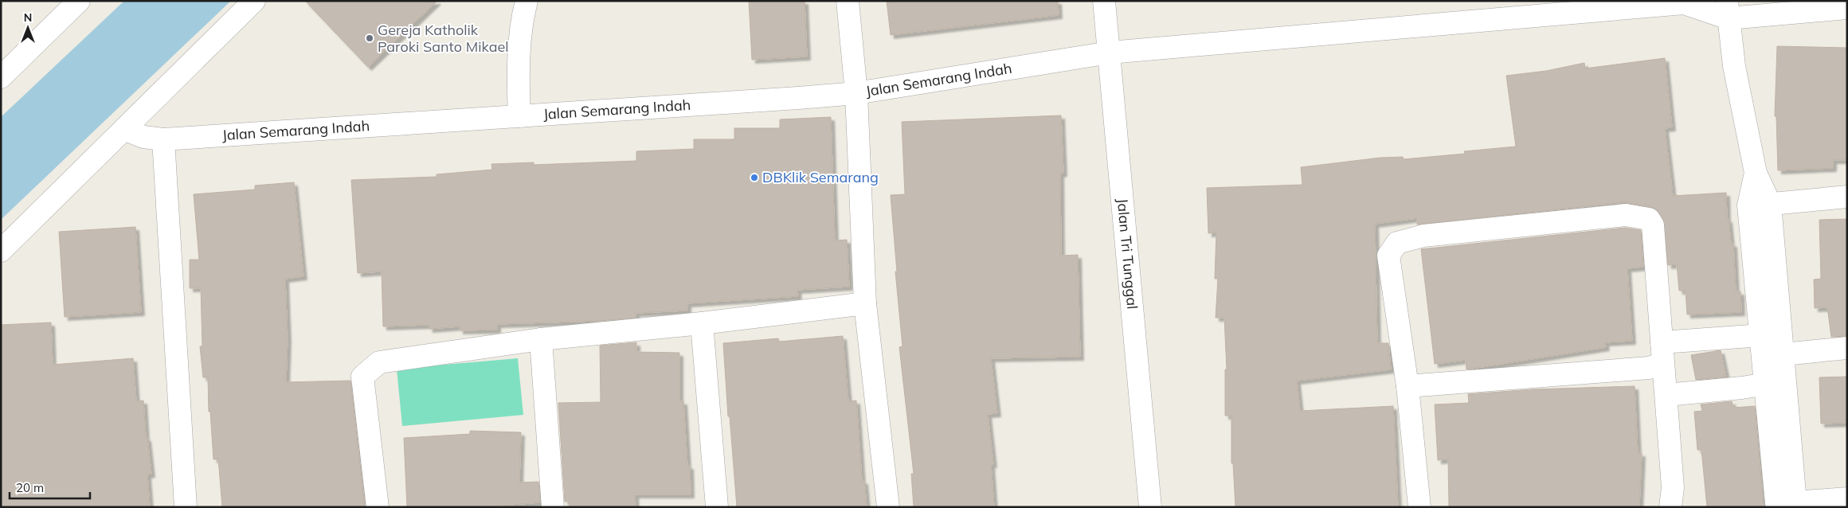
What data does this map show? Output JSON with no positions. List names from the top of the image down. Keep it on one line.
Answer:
{"streets":{"street":["Jalan Semarang Indah","Jalan Tri Tunggal"]},"crossings":[["Jalan Semarang Indah","Jalan Tri Tunggal"]],"places":["Gereja Katholik Paroki Santo Mikael","DBKlik Semarang"],"scale_bar":"20 m","north":"top"}
